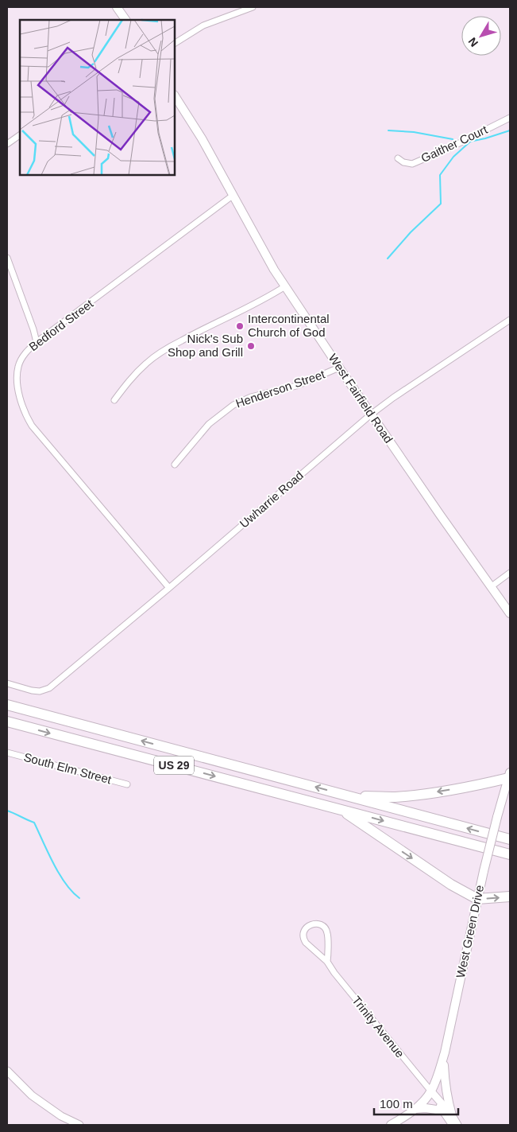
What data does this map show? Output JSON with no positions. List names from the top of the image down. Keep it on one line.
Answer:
{"streets":{"highway":["US 29"],"main road":["West Fairfield Road","West Green Drive"],"street":["Gaither Court","Bedford Street","Henderson Street","Uwharrie Road","South Elm Street","Trinity Avenue"]},"crossings":[["Bedford Street","West Fairfield Road"],["Bedford Street","Uwharrie Road"],["Henderson Street","West Fairfield Road"],["West Fairfield Road","Uwharrie Road"],["West Green Drive","Trinity Avenue"]],"places":["Intercontinental Church of God","Nick's Sub Shop and Grill"],"scale_bar":"100 m","north":"bottom left"}
